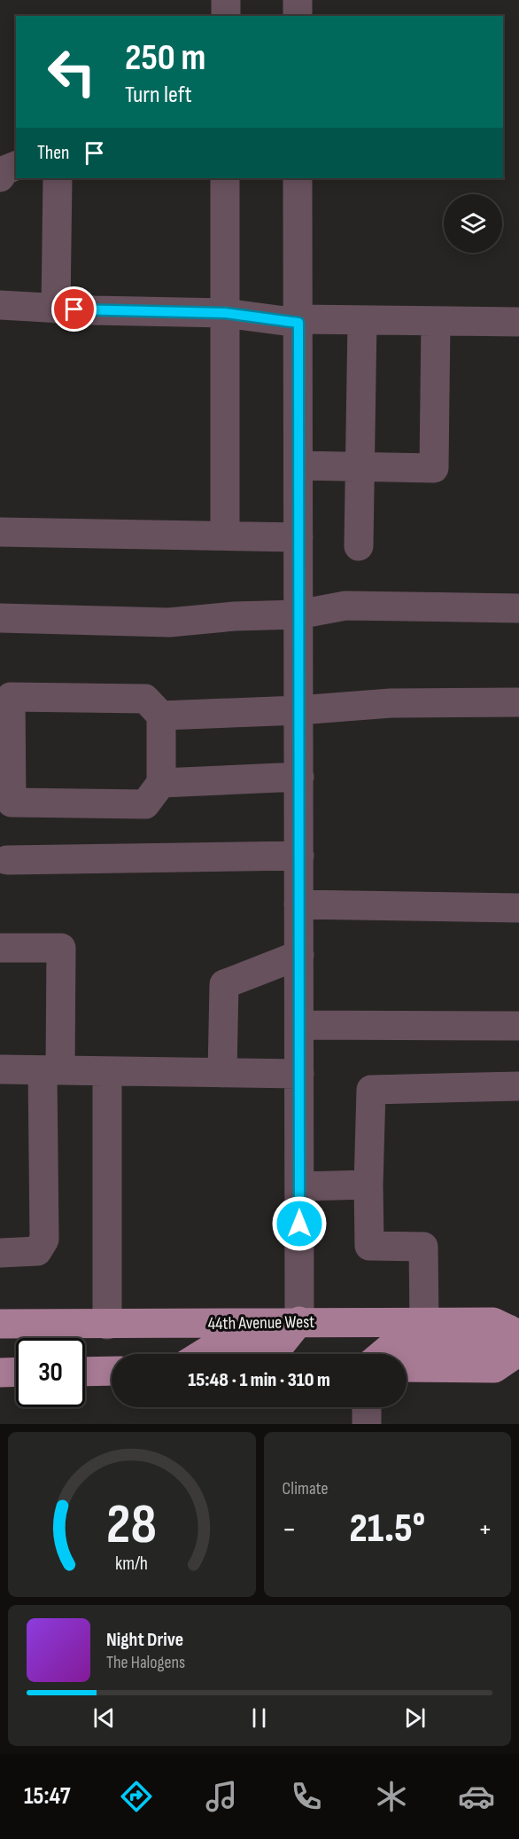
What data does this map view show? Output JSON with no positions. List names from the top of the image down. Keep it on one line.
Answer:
{"streets":{"main road":["44th Avenue West"]},"page":{"turn":["250 m","Turn left"],"then":"Then","limit":"30","trip":"15:48 · 1 min · 310 m","tile":"Climate","heat":["−","21.5°","+"],"song":["Night Drive","The Halogens"],"tabs":"15:47","gauge":["28","km/h"]}}
